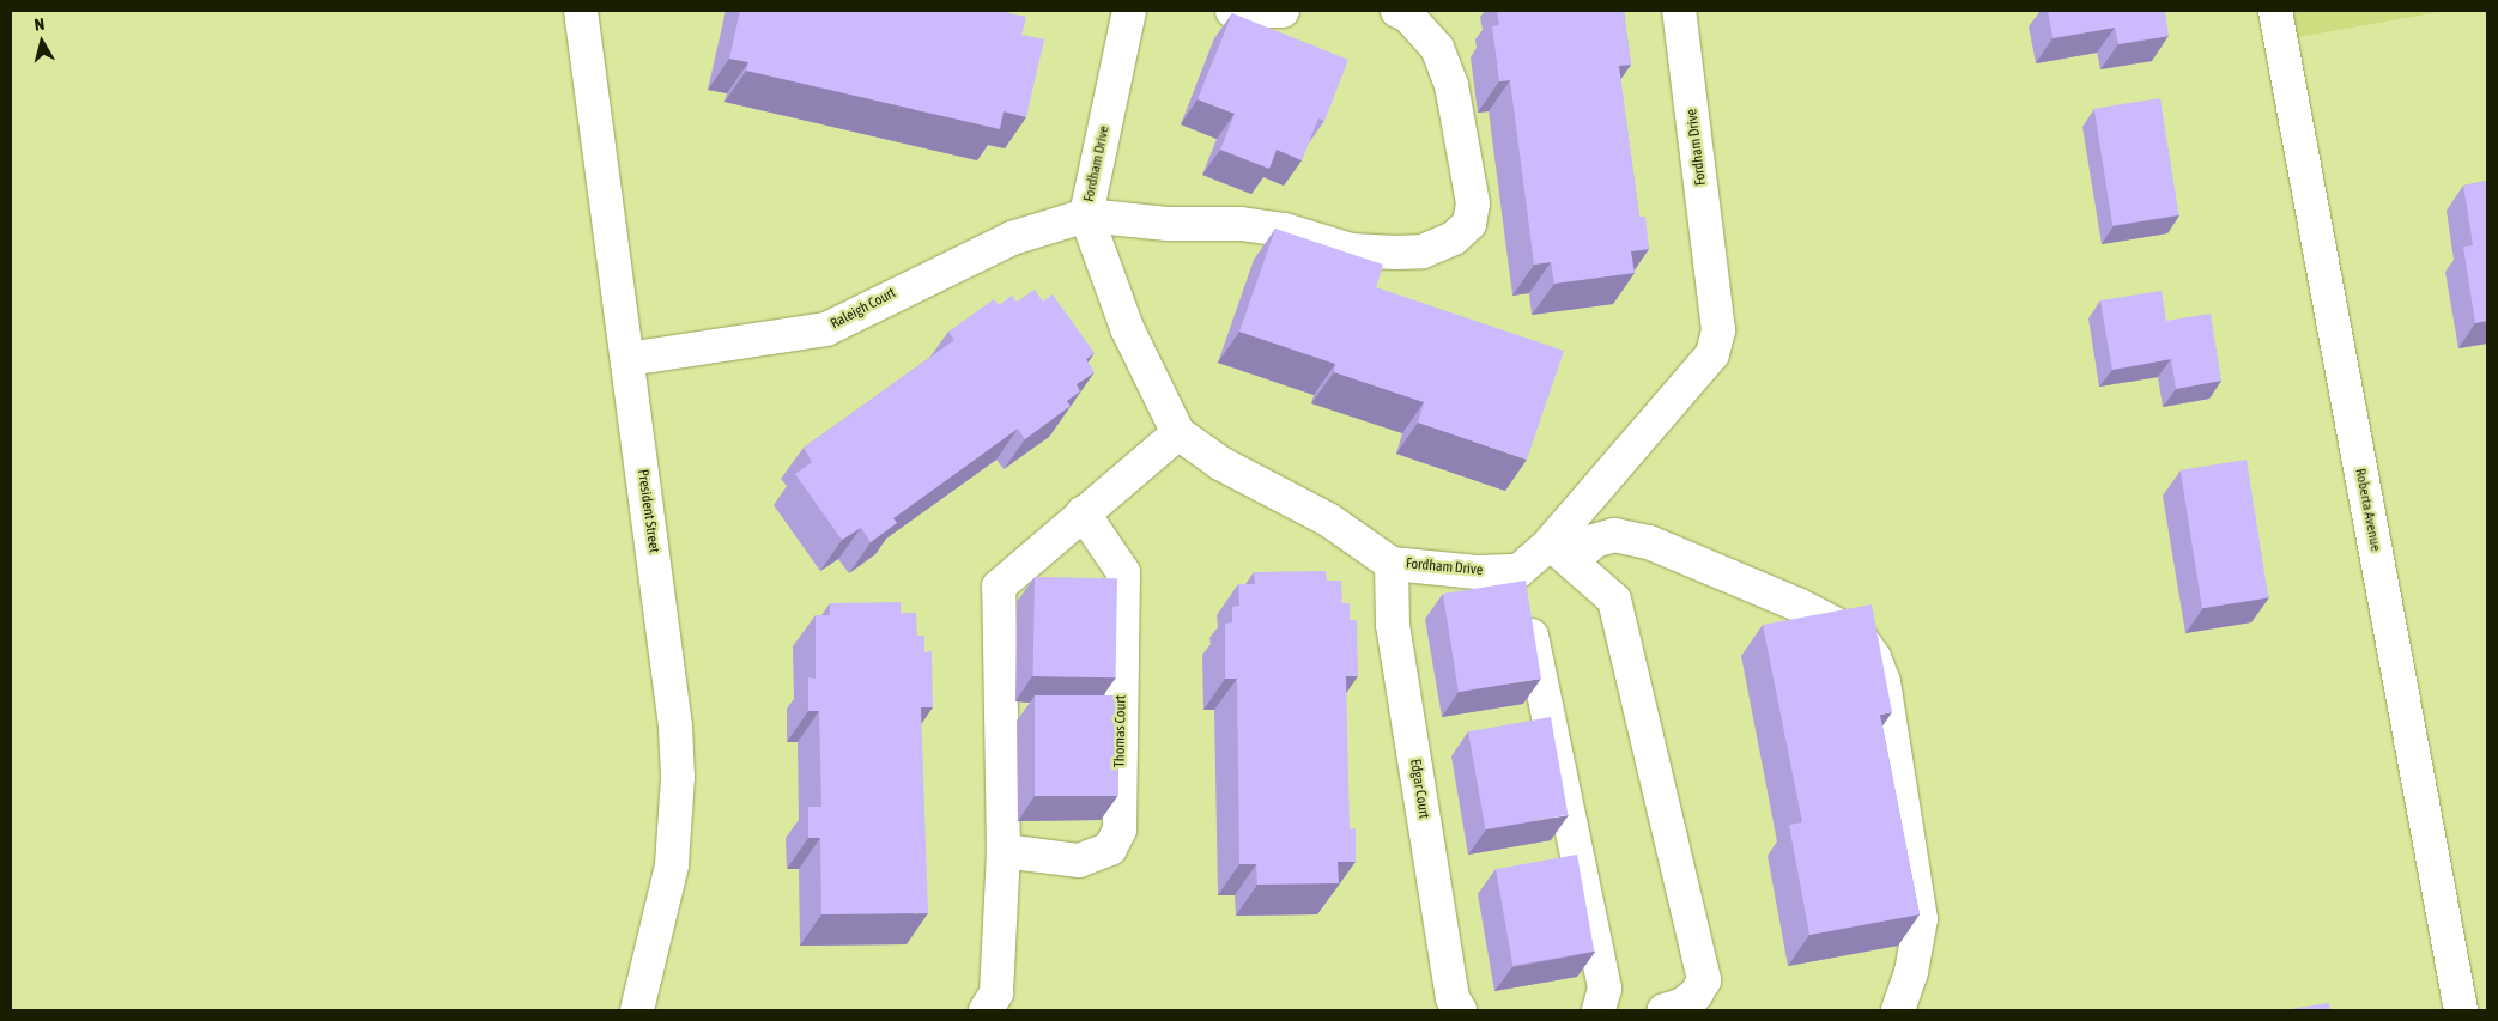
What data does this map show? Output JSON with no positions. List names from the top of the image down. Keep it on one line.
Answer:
{"streets":{"street":["Fordham Drive","Raleigh Court","Roberta Avenue","President Street","Thomas Court","Edgar Court"]},"crossings":[["Fordham Drive","Raleigh Court"],["Fordham Drive","Edgar Court"],["Raleigh Court","President Street"]],"north":"top"}
